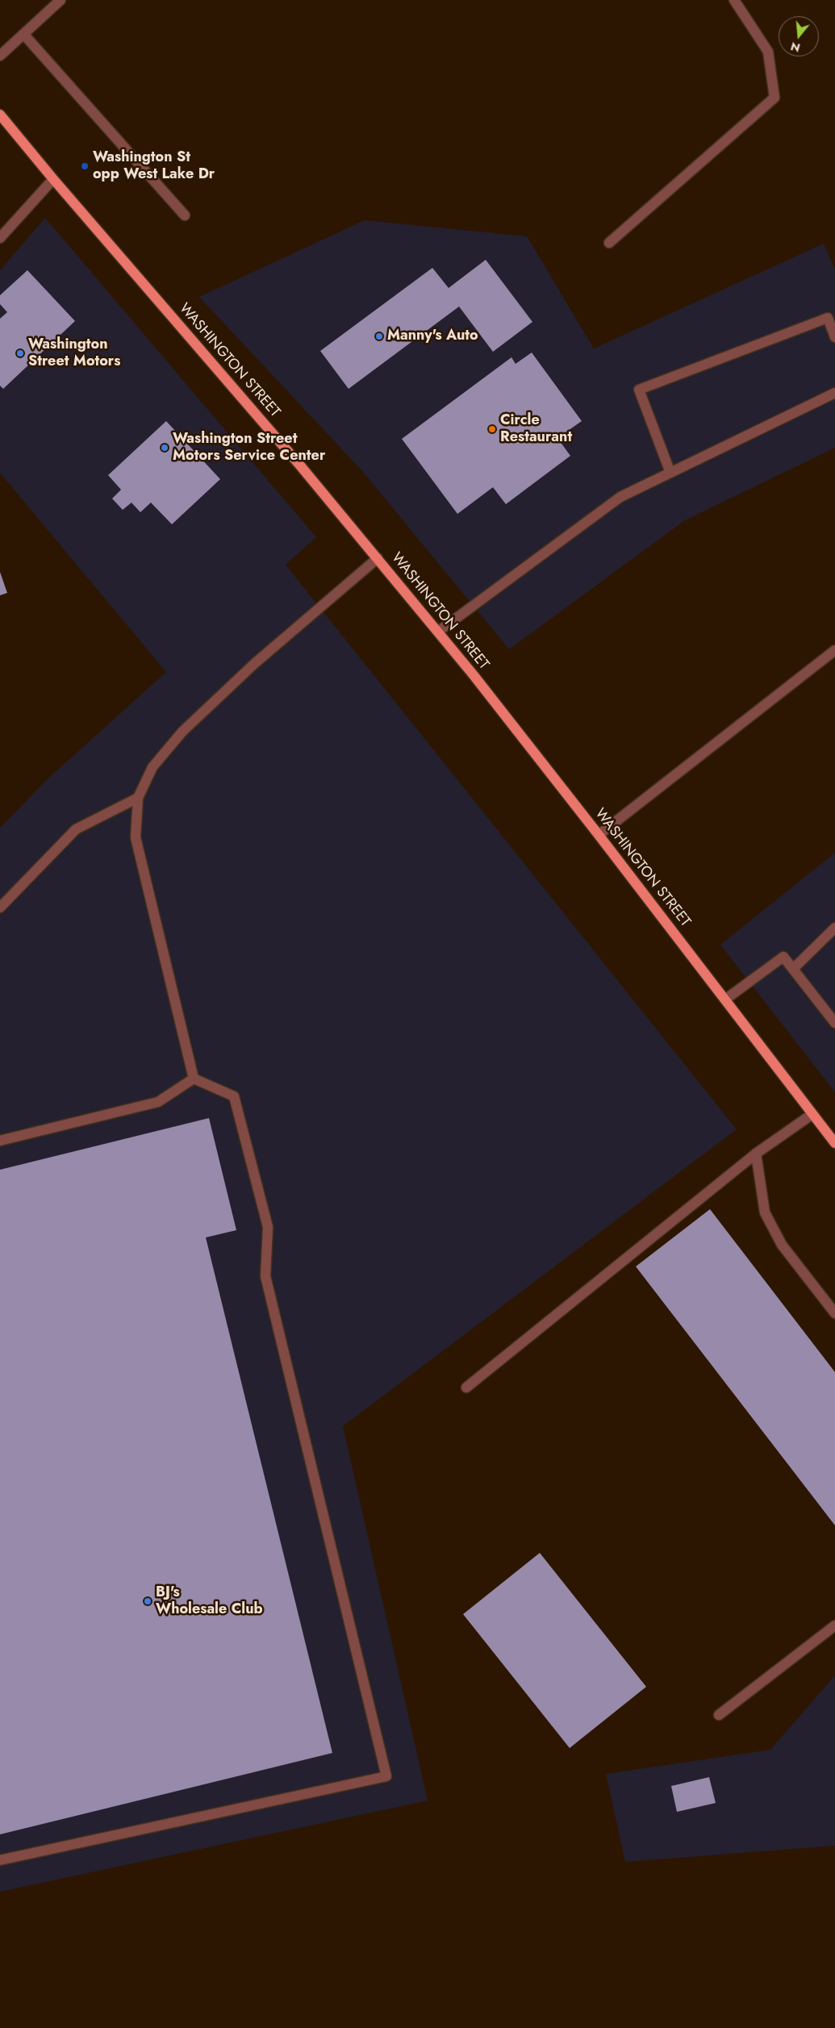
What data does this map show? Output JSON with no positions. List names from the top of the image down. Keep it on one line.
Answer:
{"streets":{"main road":["WASHINGTON STREET"]},"places":["Washington St opp West Lake Dr","Manny's Auto","Washington Street Motors","Circle Restaurant","Washington Street Motors Service Center","BJ's Wholesale Club"],"north":"bottom"}
